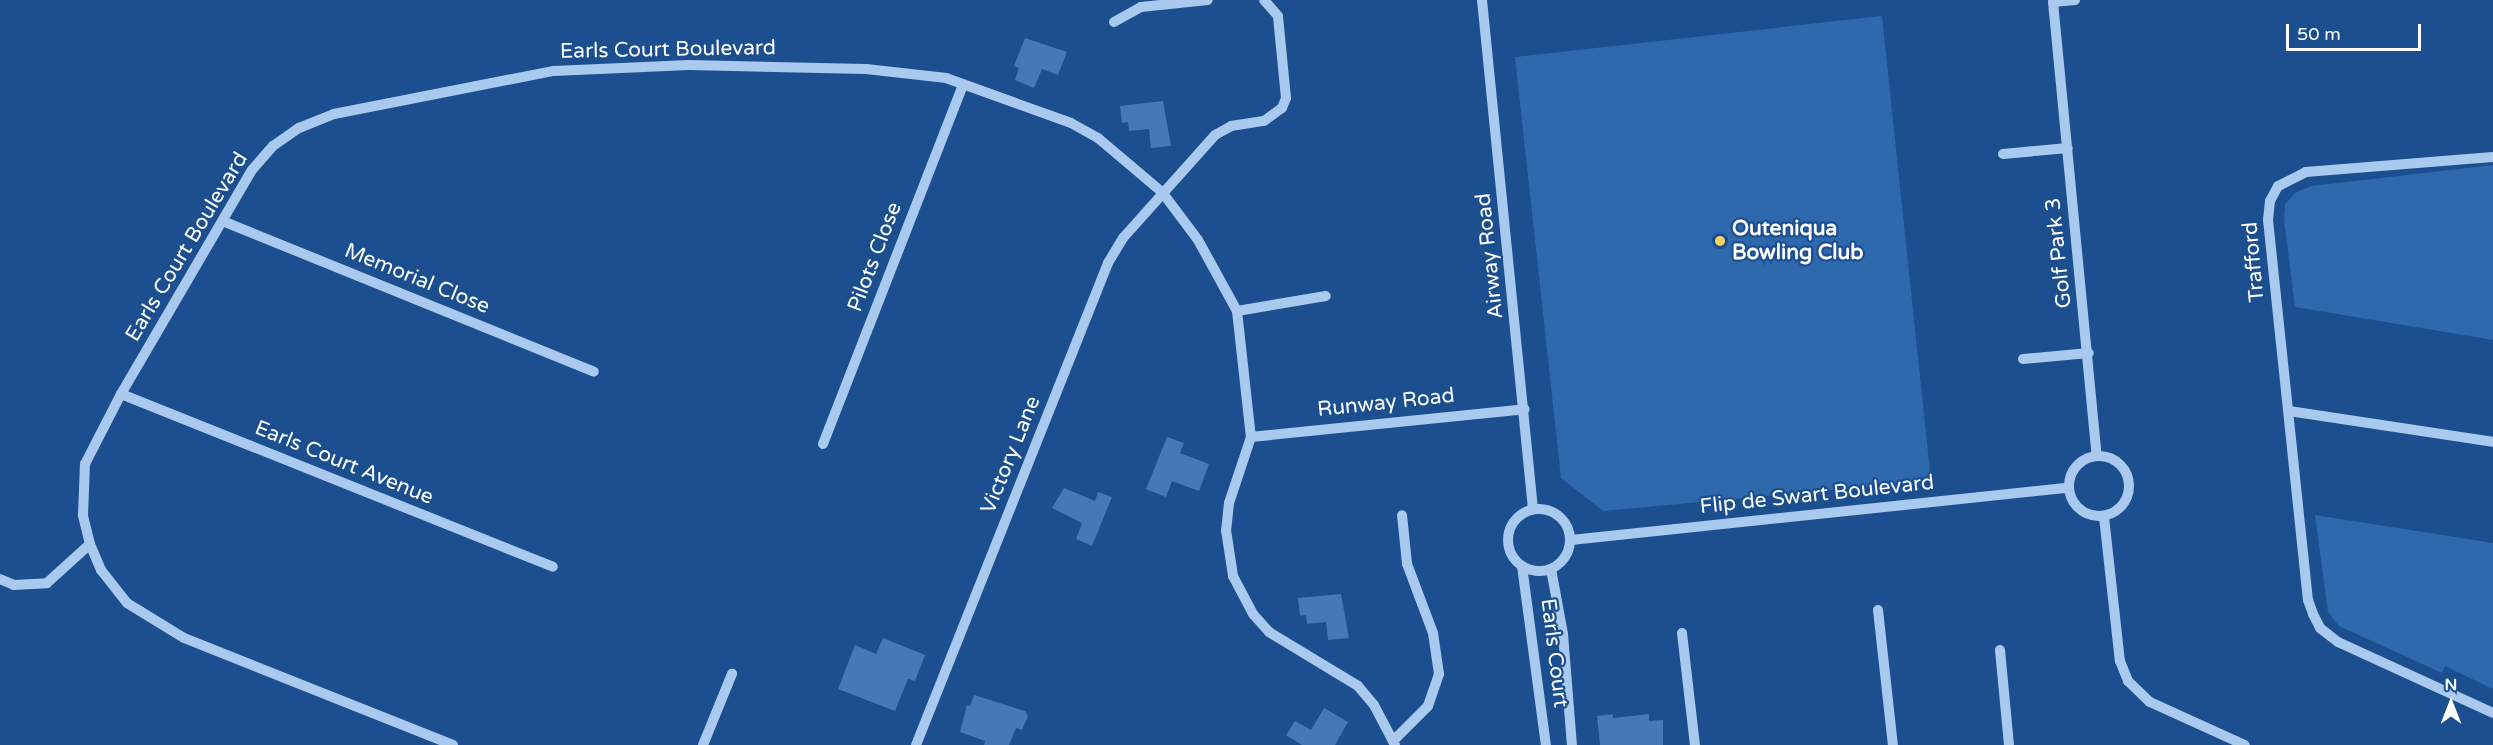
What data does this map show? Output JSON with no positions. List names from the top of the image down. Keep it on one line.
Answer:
{"streets":{"street":["Earls Court Boulevard","Golf Park 3","Airway Road","Pilots Close","Trafford","Memorial Close","Runway Road","Victory Lane","Earls Court Avenue","Flip de Swart Boulevard","Earls Court"]},"crossings":[["Earls Court Boulevard","Pilots Close"],["Earls Court Boulevard","Memorial Close"],["Earls Court Boulevard","Runway Road"],["Earls Court Boulevard","Victory Lane"],["Earls Court Boulevard","Earls Court Avenue"],["Golf Park 3","Flip de Swart Boulevard"],["Airway Road","Runway Road"],["Airway Road","Flip de Swart Boulevard"],["Airway Road","Earls Court"],["Flip de Swart Boulevard","Earls Court"]],"places":["Outeniqua Bowling Club"],"scale_bar":"50 m","north":"top"}
